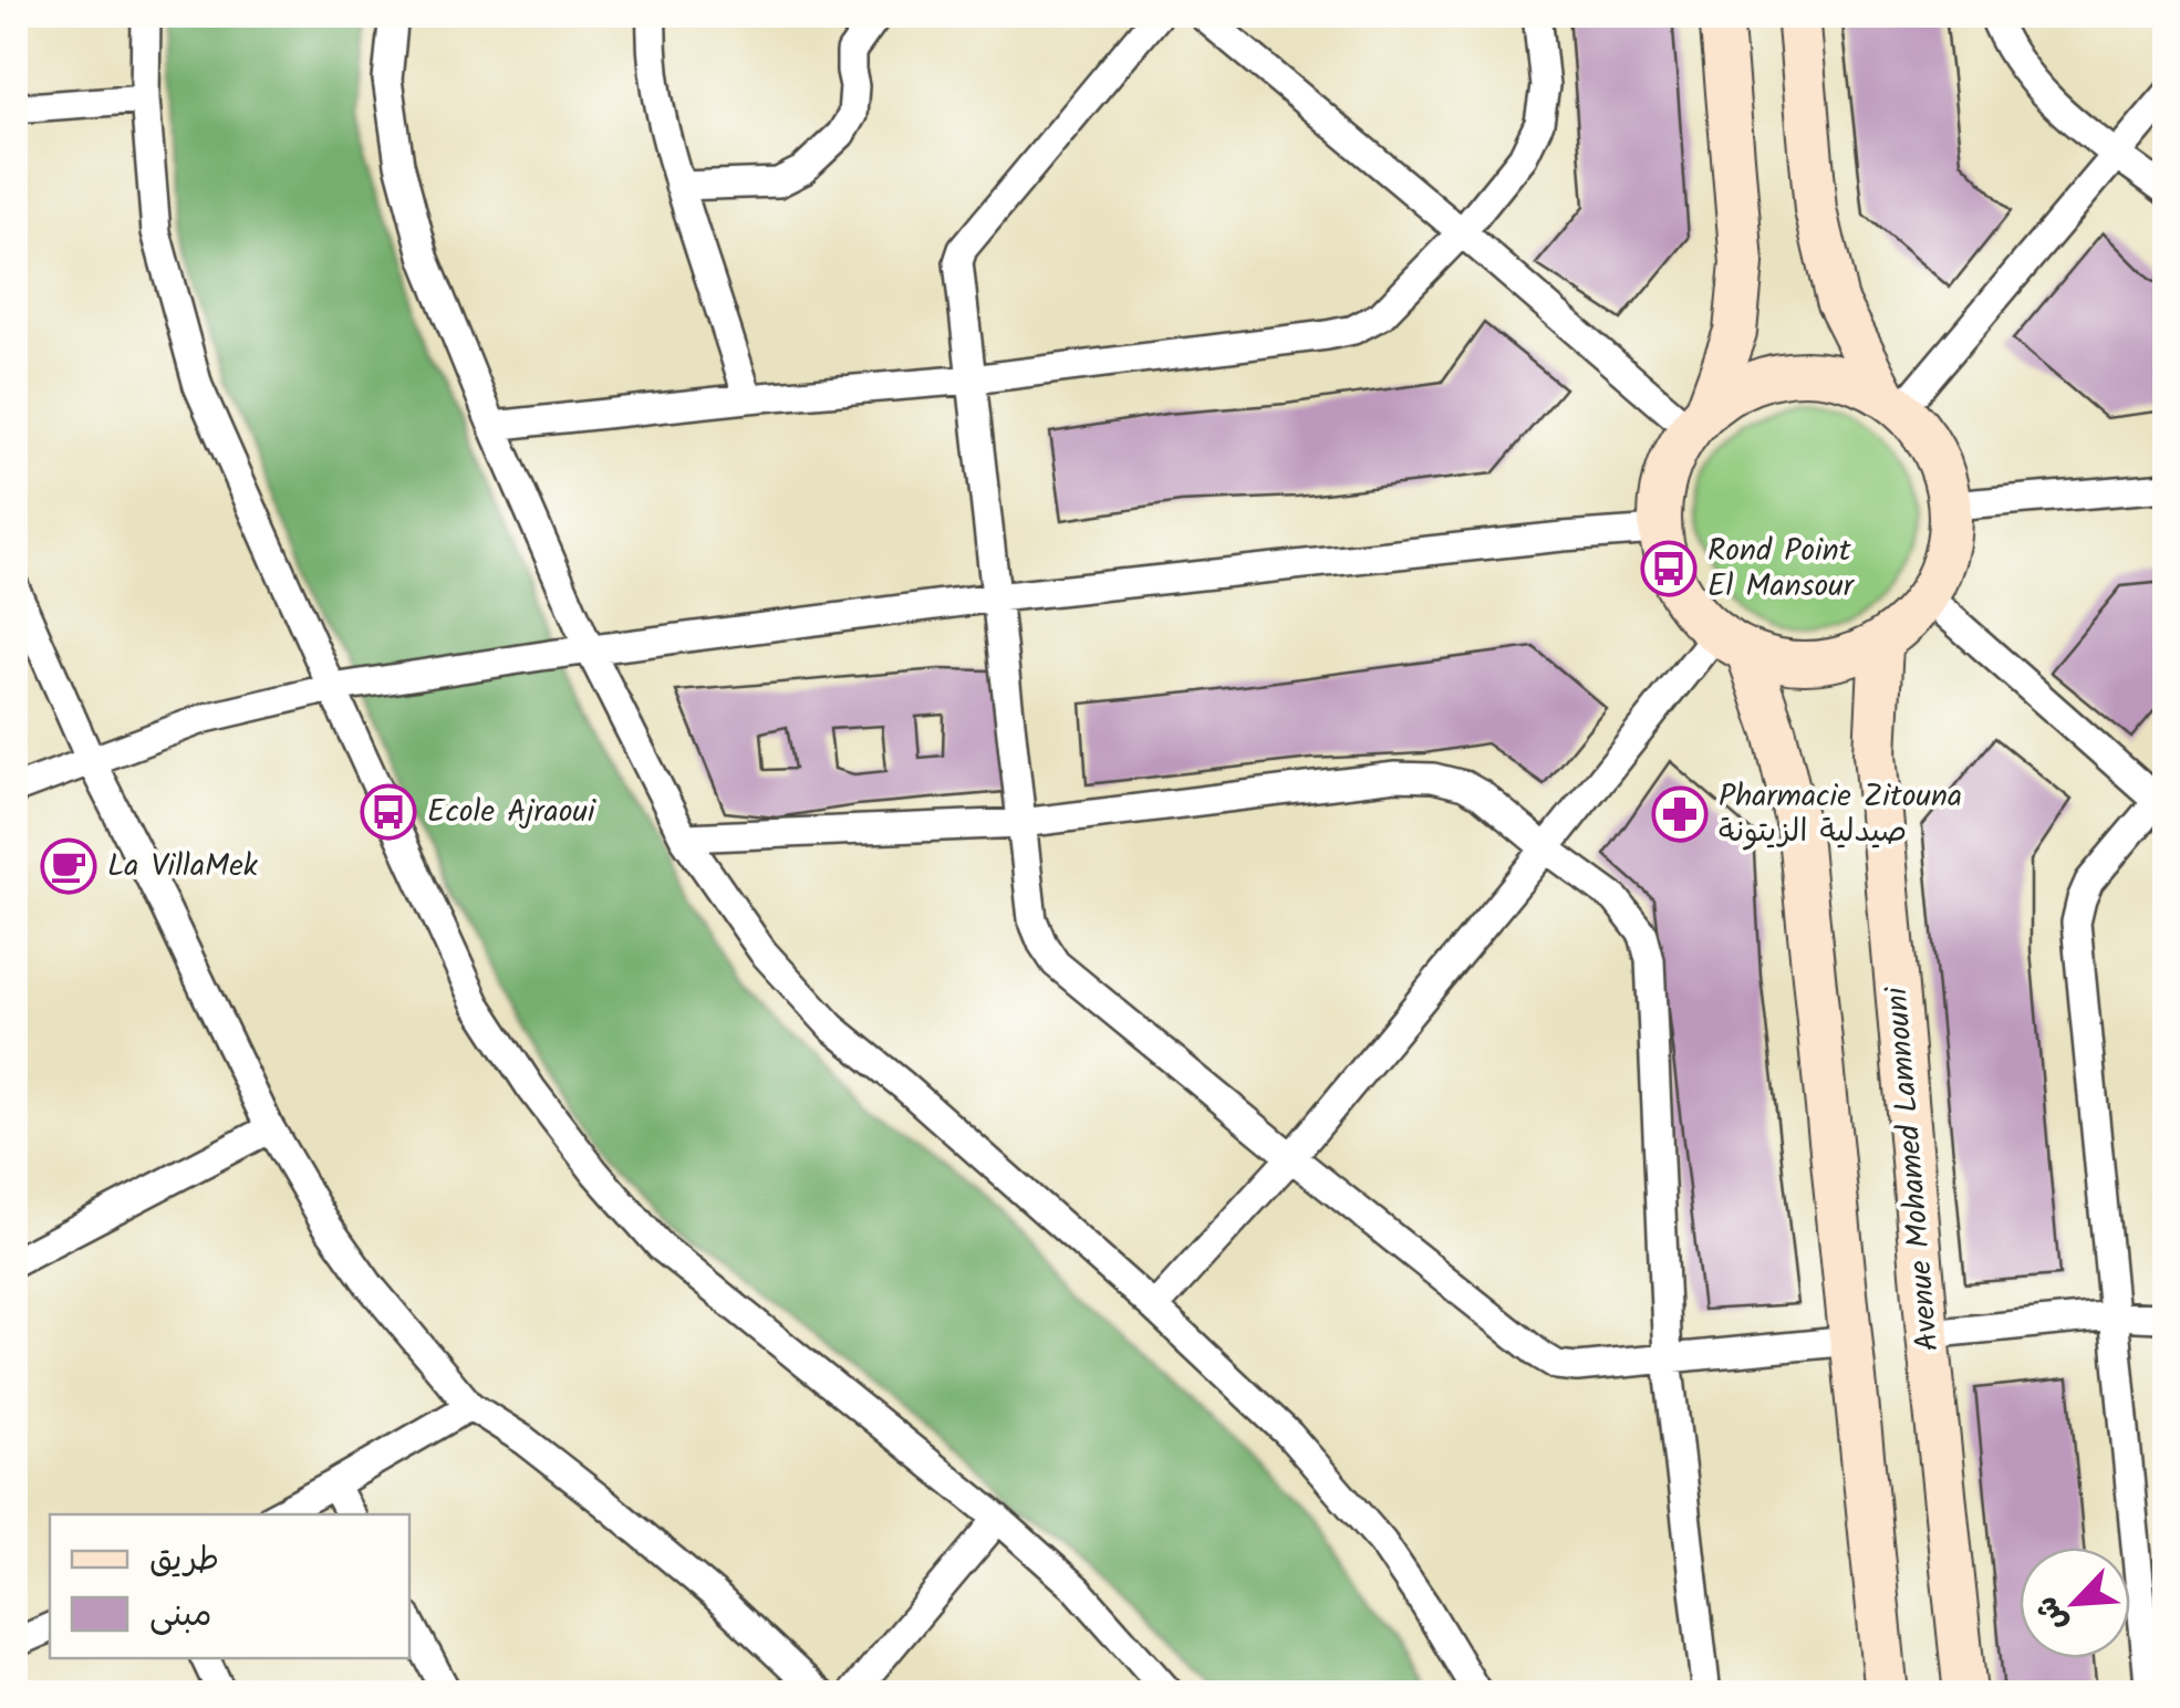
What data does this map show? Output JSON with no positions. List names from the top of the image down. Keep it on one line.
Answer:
{"streets":{"street":["Avenue Mohamed Lamnouni"]},"places":{"bus stop":["Rond Point El Mansour","Ecole Ajraoui"],"pharmacy":["Pharmacie Zitouna صيدلية الزيتونة"],"cafe":["La VillaMek"]},"legend":["طريق","مبنى"],"north":"bottom left"}
